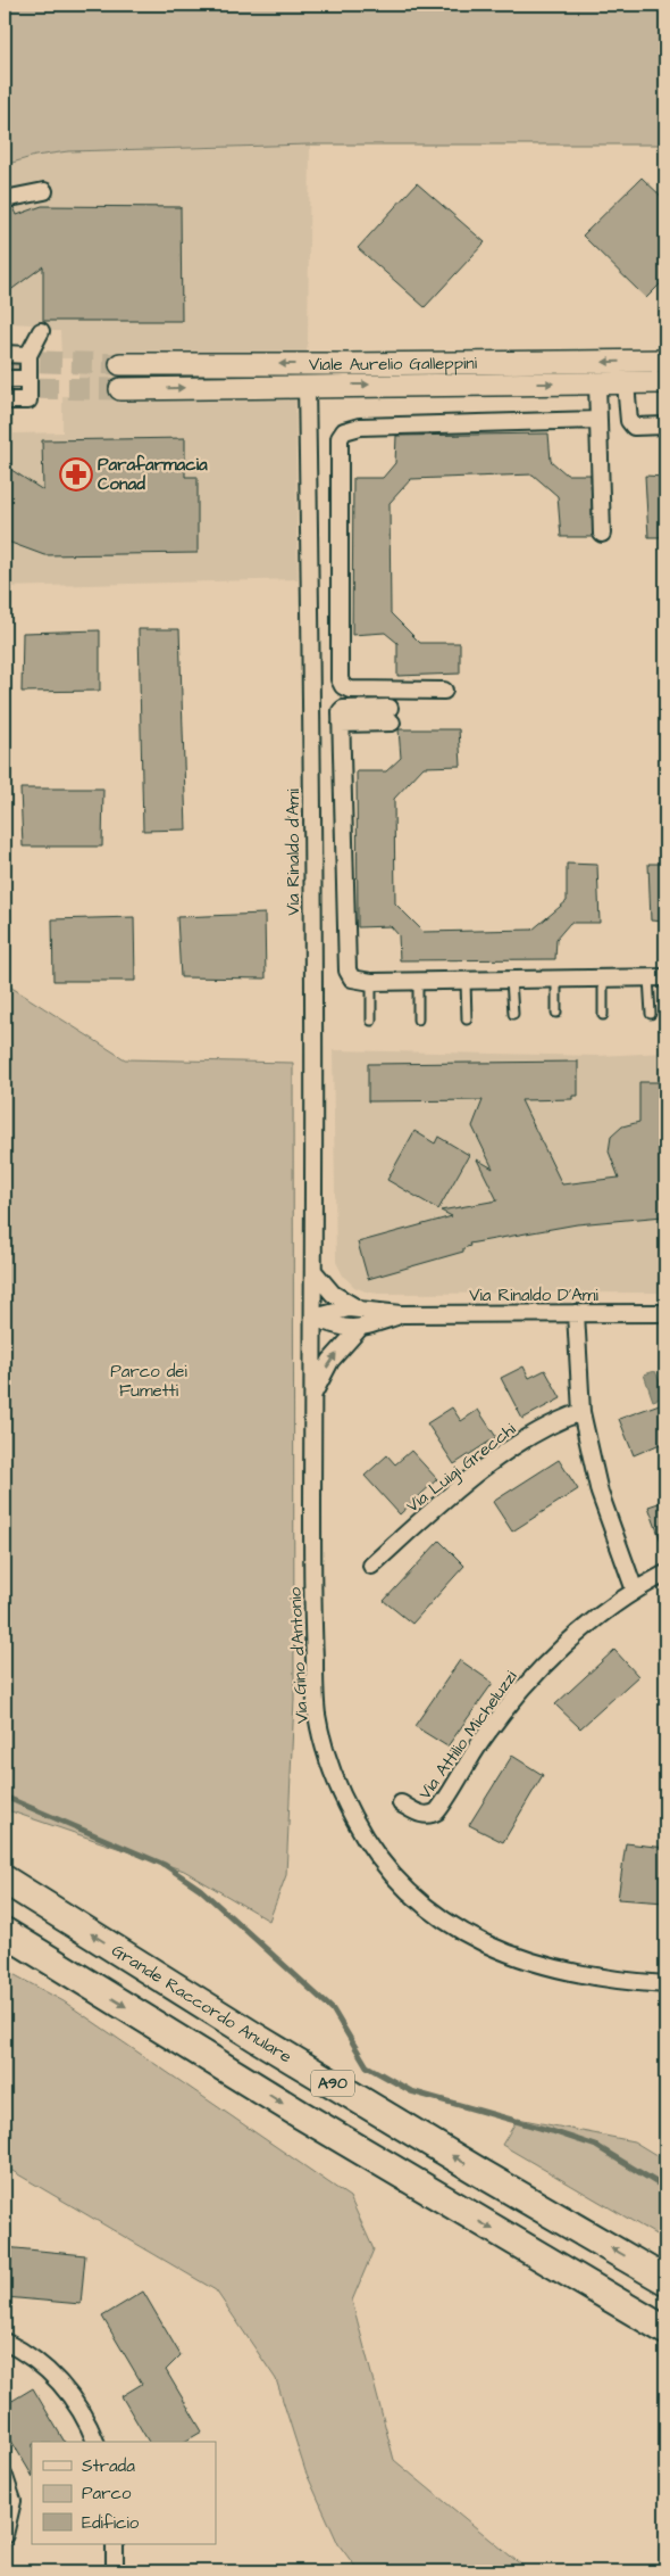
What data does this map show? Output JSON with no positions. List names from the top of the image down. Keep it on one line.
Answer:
{"streets":{"highway":["Grande Raccordo Anulare","A90"],"street":["Viale Aurelio Galleppini","Via Rinaldo d'Ami","Via Rinaldo D'Ami","Via Luigi Grecchi","Via Gino d'Antonio","Via Attilio Micheluzzi"]},"crossings":[["Viale Aurelio Galleppini","Via Rinaldo d'Ami"],["Via Rinaldo d'Ami","Via Rinaldo D'Ami"],["Via Rinaldo d'Ami","Via Gino d'Antonio"],["Via Rinaldo D'Ami","Via Gino d'Antonio"]],"parks":["Parco dei Fumetti"],"places":{"pharmacy":["Parafarmacia Conad"]},"legend":["Strada","Parco","Edificio"]}
